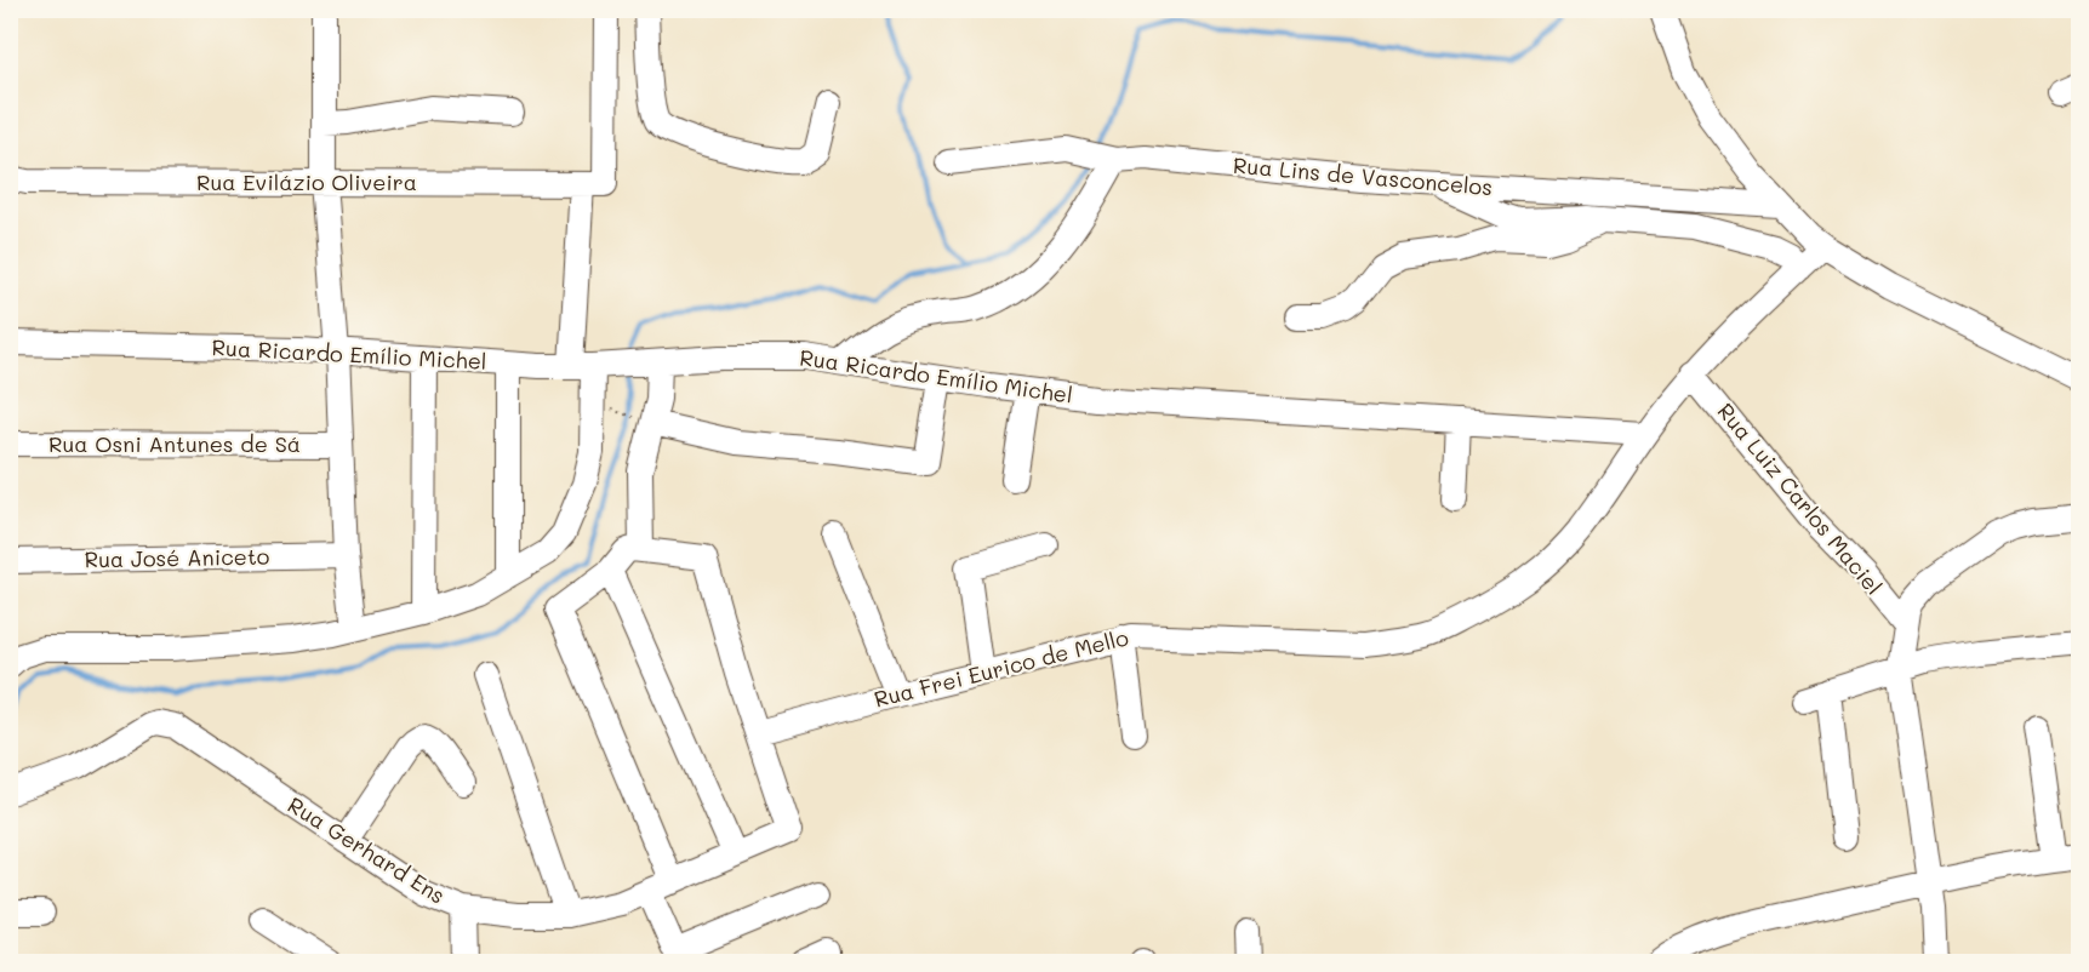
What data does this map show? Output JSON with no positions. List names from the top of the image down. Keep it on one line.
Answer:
{"streets":{"street":["Rua Lins de Vasconcelos","Rua Evilázio Oliveira","Rua Ricardo Emílio Michel","Rua Osni Antunes de Sá","Rua Luiz Carlos Maciel","Rua José Aniceto","Rua Frei Eurico de Mello","Rua Gerhard Ens"]},"crossings":[["Rua Ricardo Emílio Michel","Rua Frei Eurico de Mello"],["Rua Luiz Carlos Maciel","Rua Frei Eurico de Mello"],["Rua Frei Eurico de Mello","Rua Gerhard Ens"]]}
